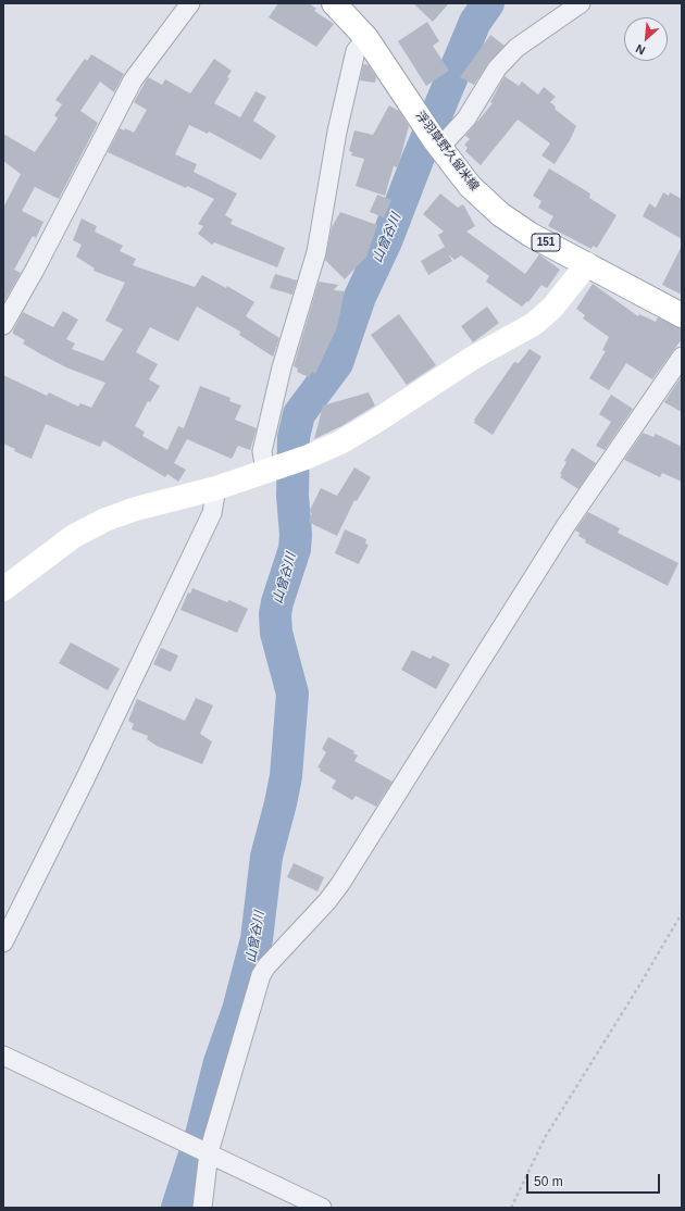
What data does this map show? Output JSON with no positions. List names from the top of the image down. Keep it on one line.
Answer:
{"streets":{"street":["浮羽草野久留米線","151"]},"water":["山曾谷川"],"scale_bar":"50 m","north":"bottom left"}
